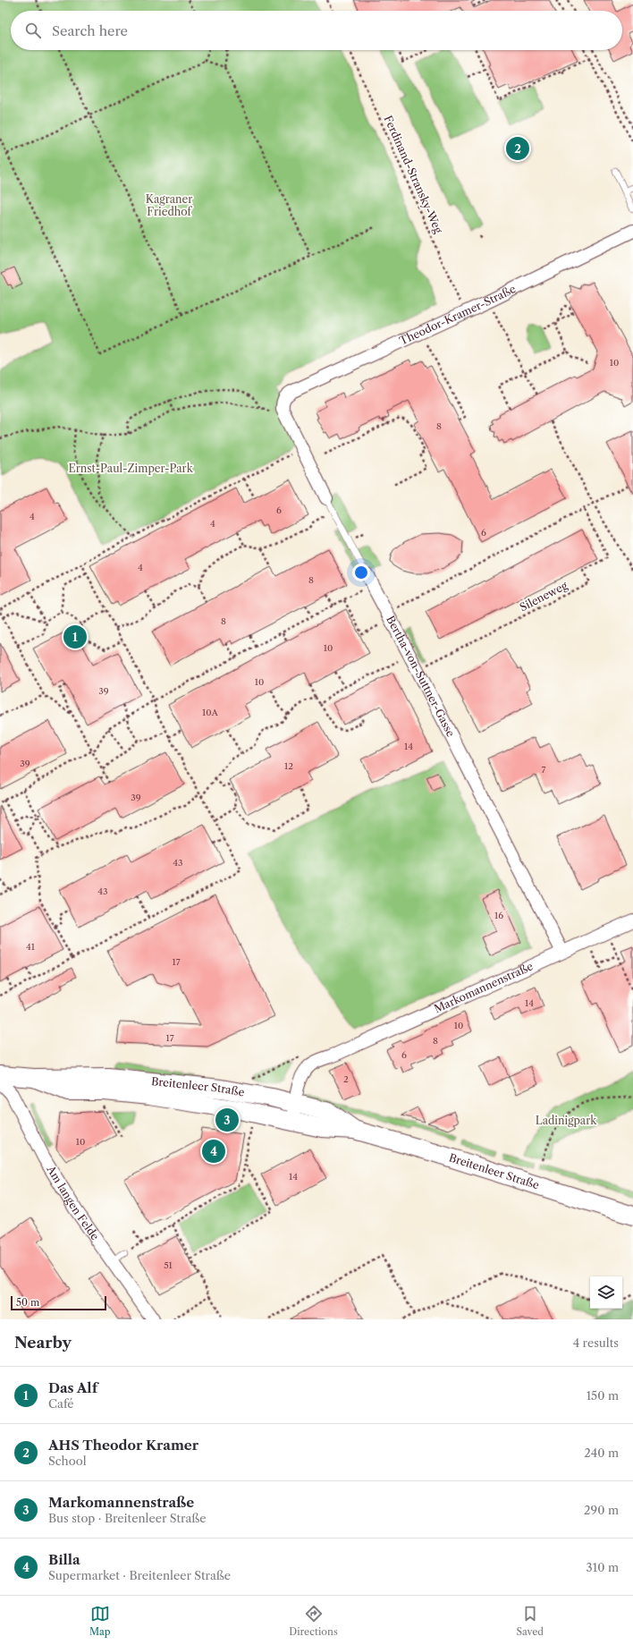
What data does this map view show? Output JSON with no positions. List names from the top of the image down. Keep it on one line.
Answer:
{"streets":{"main road":["Breitenleer Straße"],"street":["Theodor-Kramer-Straße","Bertha-von-Suttner-Gasse","Markomannenstraße","Am langen Felde"],"path":["Ferdinand-Stransky-Weg","Sileneweg"]},"crossings":[["Ferdinand-Stransky-Weg","Theodor-Kramer-Straße"],["Theodor-Kramer-Straße","Bertha-von-Suttner-Gasse"],["Sileneweg","Bertha-von-Suttner-Gasse"],["Bertha-von-Suttner-Gasse","Markomannenstraße"],["Markomannenstraße","Breitenleer Straße"]],"parks":["Kagraner Friedhof","Ernst-Paul-Zimper-Park","Ladinigpark"],"house_numbers":["10","8","6","4","4","6","4","8","8","10","10","39","10A","14","39","12","7","39","43","43","16","41","17","14","10","17","8","6","2","10","14","51"],"scale_bar":"50 m","page":{"search":"Search here","pins":["2","1","3","4"],"scale":"50 m","heading":["Nearby","4 results"],"list":[{"mark":"1","name":"Das Alf","note":"Café","value":"150 m"},{"mark":"2","name":"AHS Theodor Kramer","note":"School","value":"240 m"},{"mark":"3","name":"Markomannenstraße","note":"Bus stop · Breitenleer Straße","value":"290 m"},{"mark":"4","name":"Billa","note":"Supermarket · Breitenleer Straße","value":"310 m"}],"nav":["Map","Directions","Saved"]}}
